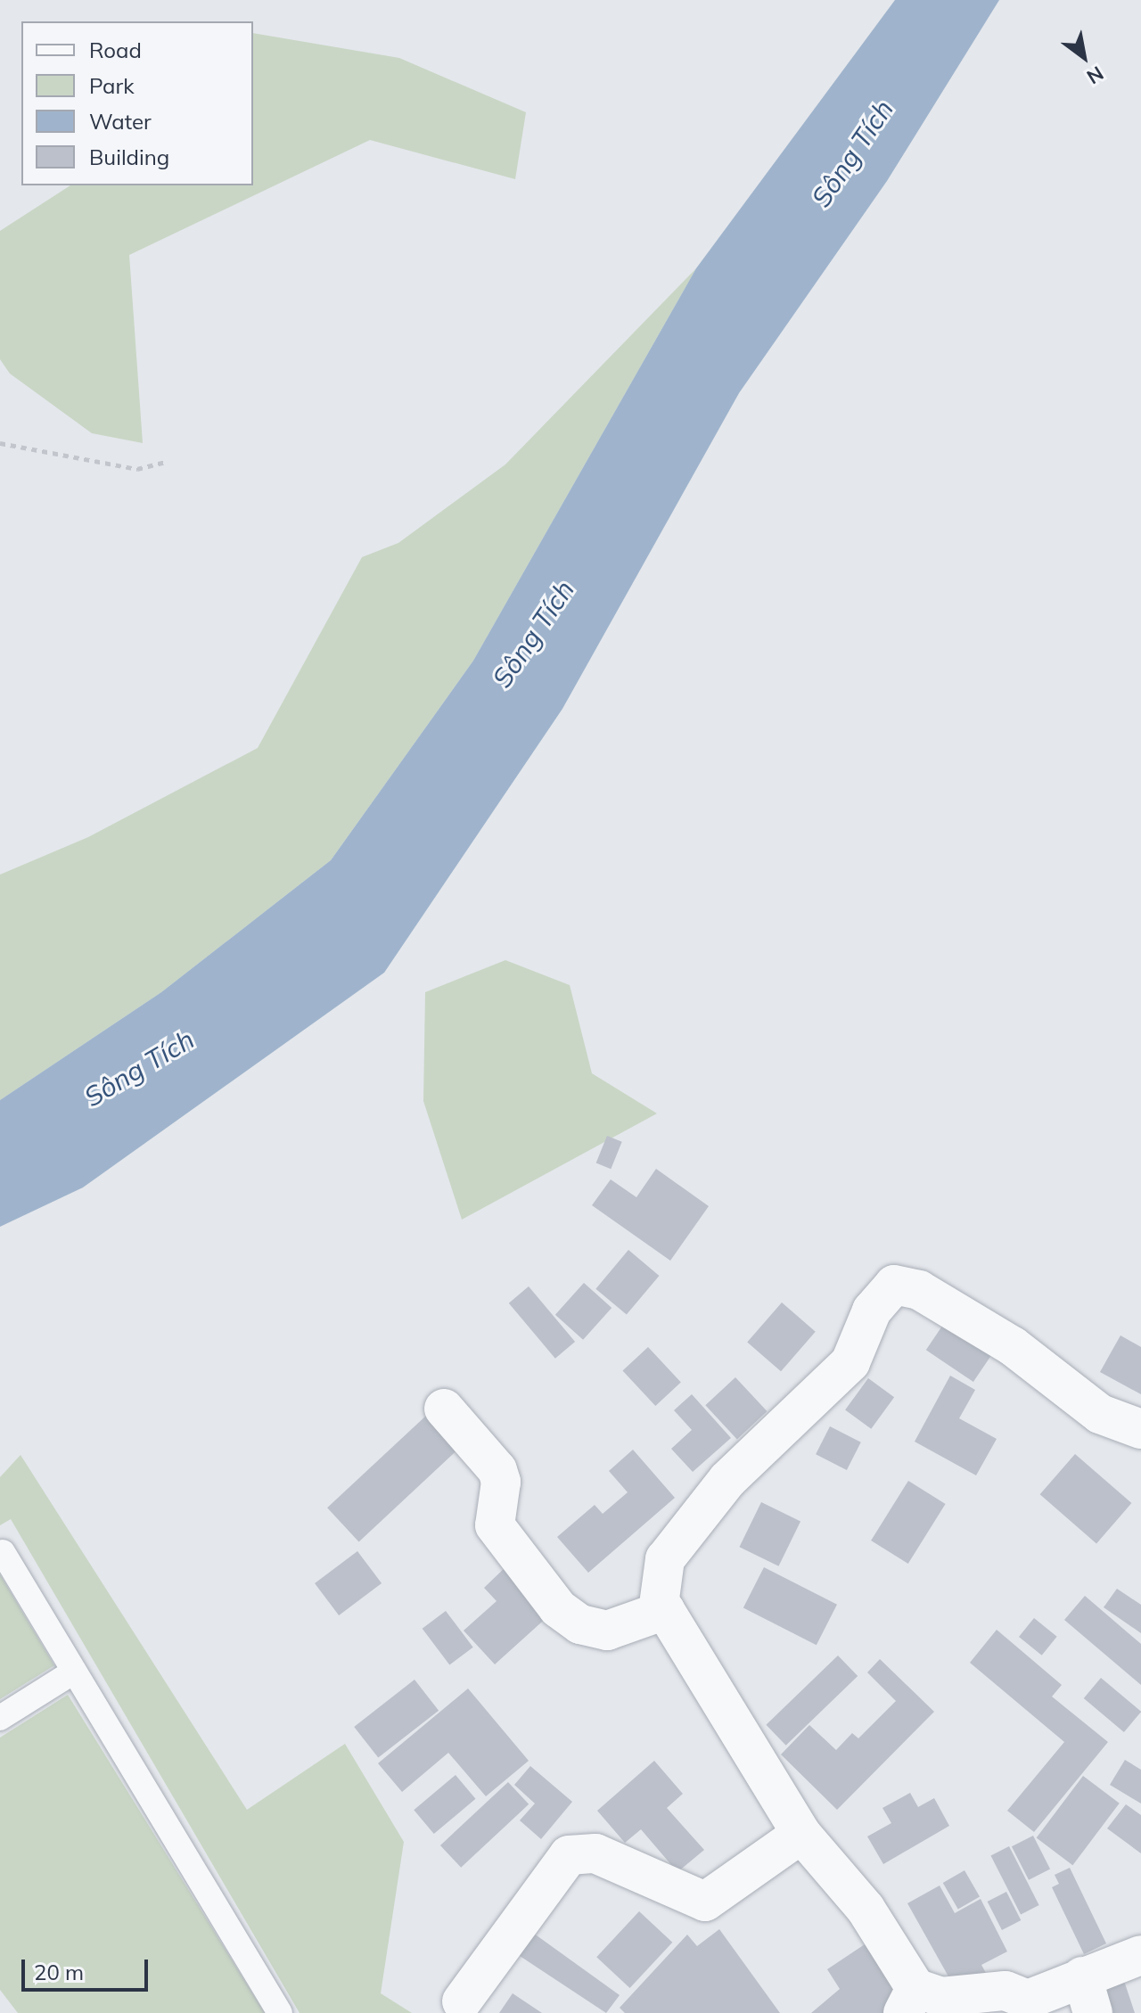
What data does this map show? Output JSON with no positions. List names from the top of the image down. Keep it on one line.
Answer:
{"water":["Sông Tích"],"legend":["Road","Park","Water","Building"],"scale_bar":"20 m","north":"bottom right"}
